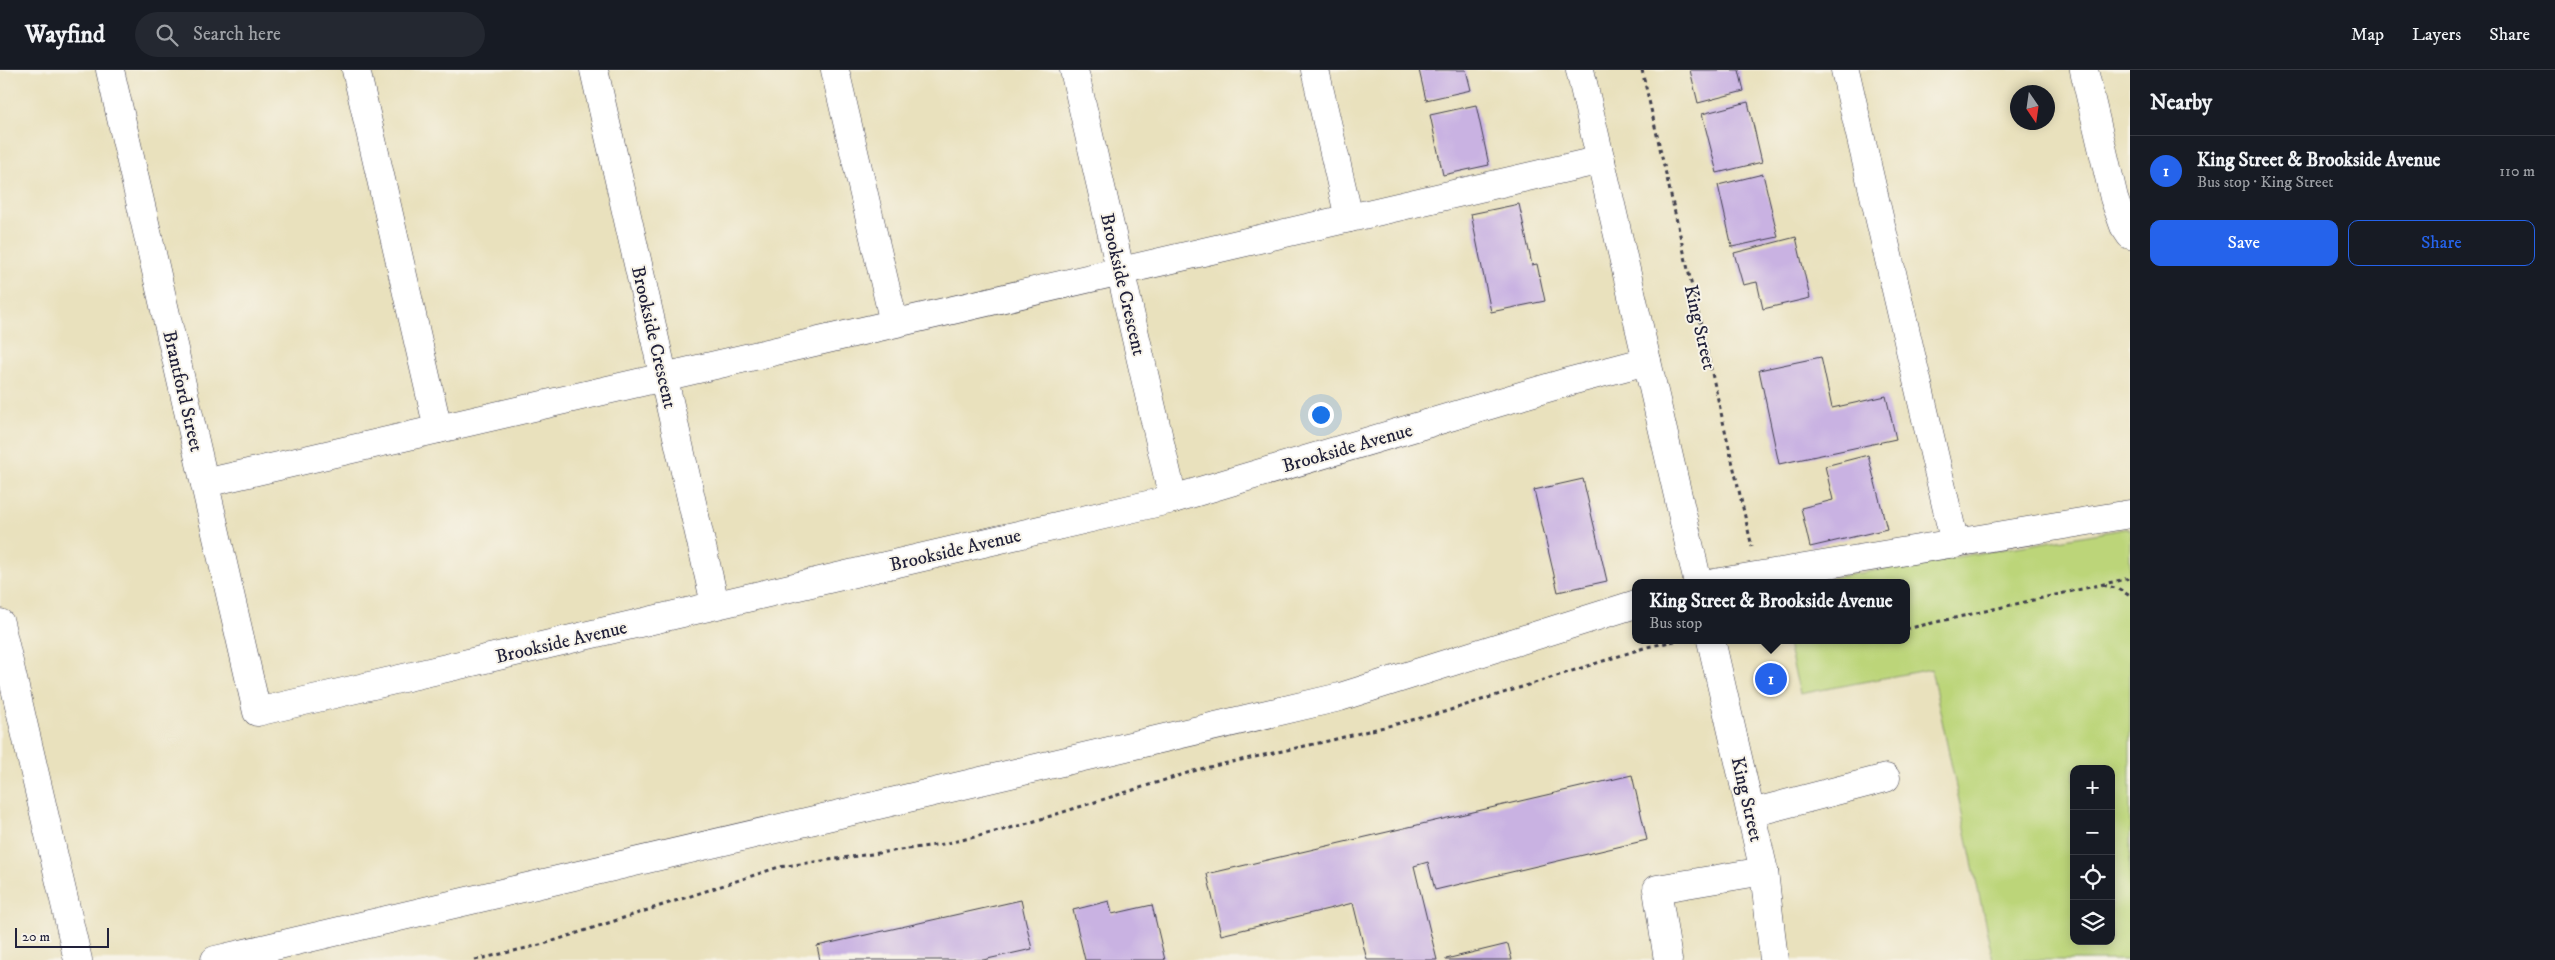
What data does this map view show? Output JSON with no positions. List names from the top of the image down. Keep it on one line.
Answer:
{"streets":{"street":["Brookside Crescent","King Street","Brantford Street","Brookside Avenue"]},"crossings":[["Brookside Crescent","Brookside Avenue"],["Brantford Street","Brookside Avenue"]],"scale_bar":"20 m","north":"bottom","page":{"header":"Wayfind","search":"Search here","nav":["Map","Layers","Share"],"heading":"Nearby","list":[{"mark":"1","name":"King Street & Brookside Avenue","note":"Bus stop · King Street","value":"110 m"}],"buttons":["Save","Share"],"popup":["King Street & Brookside Avenue","Bus stop"],"pins":"1","map_buttons":["+","−"],"scale":"20 m"}}
